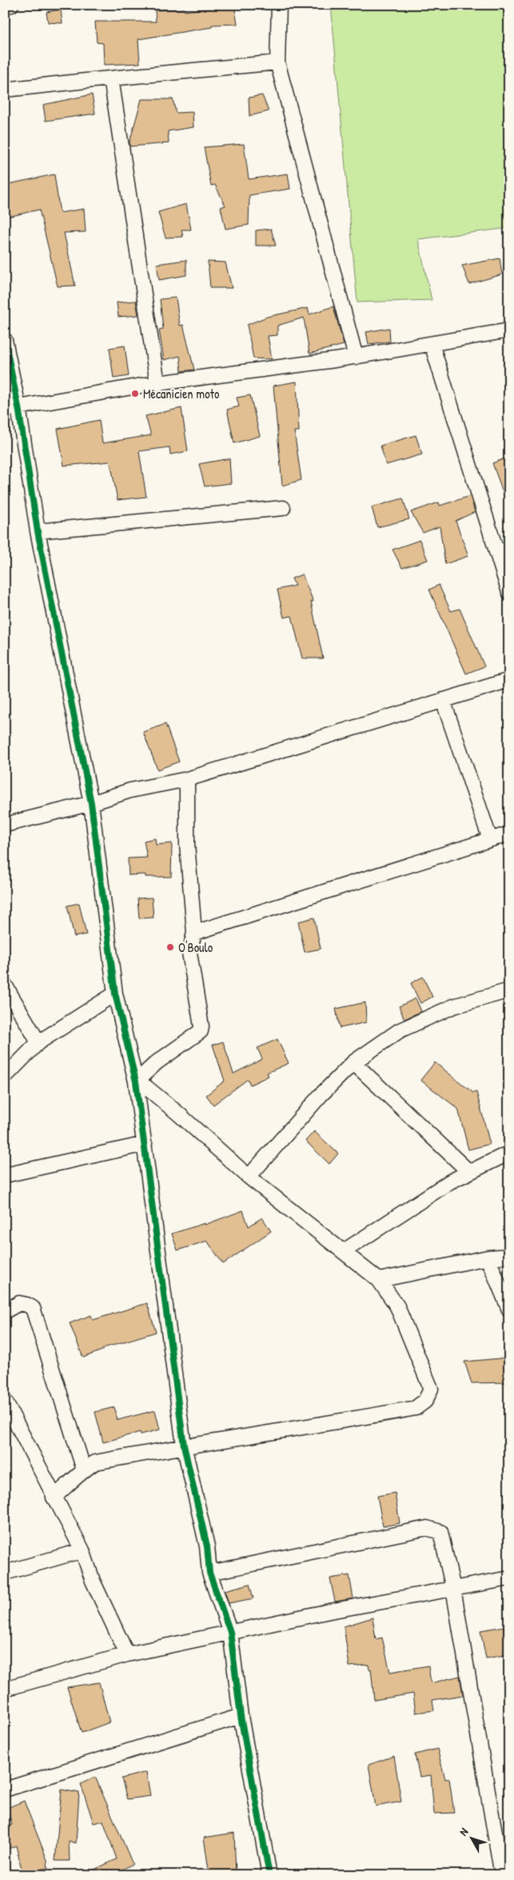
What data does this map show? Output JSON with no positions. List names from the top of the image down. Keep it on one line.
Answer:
{"places":["Mécanicien moto","O'Boulo"],"north":"top left"}
